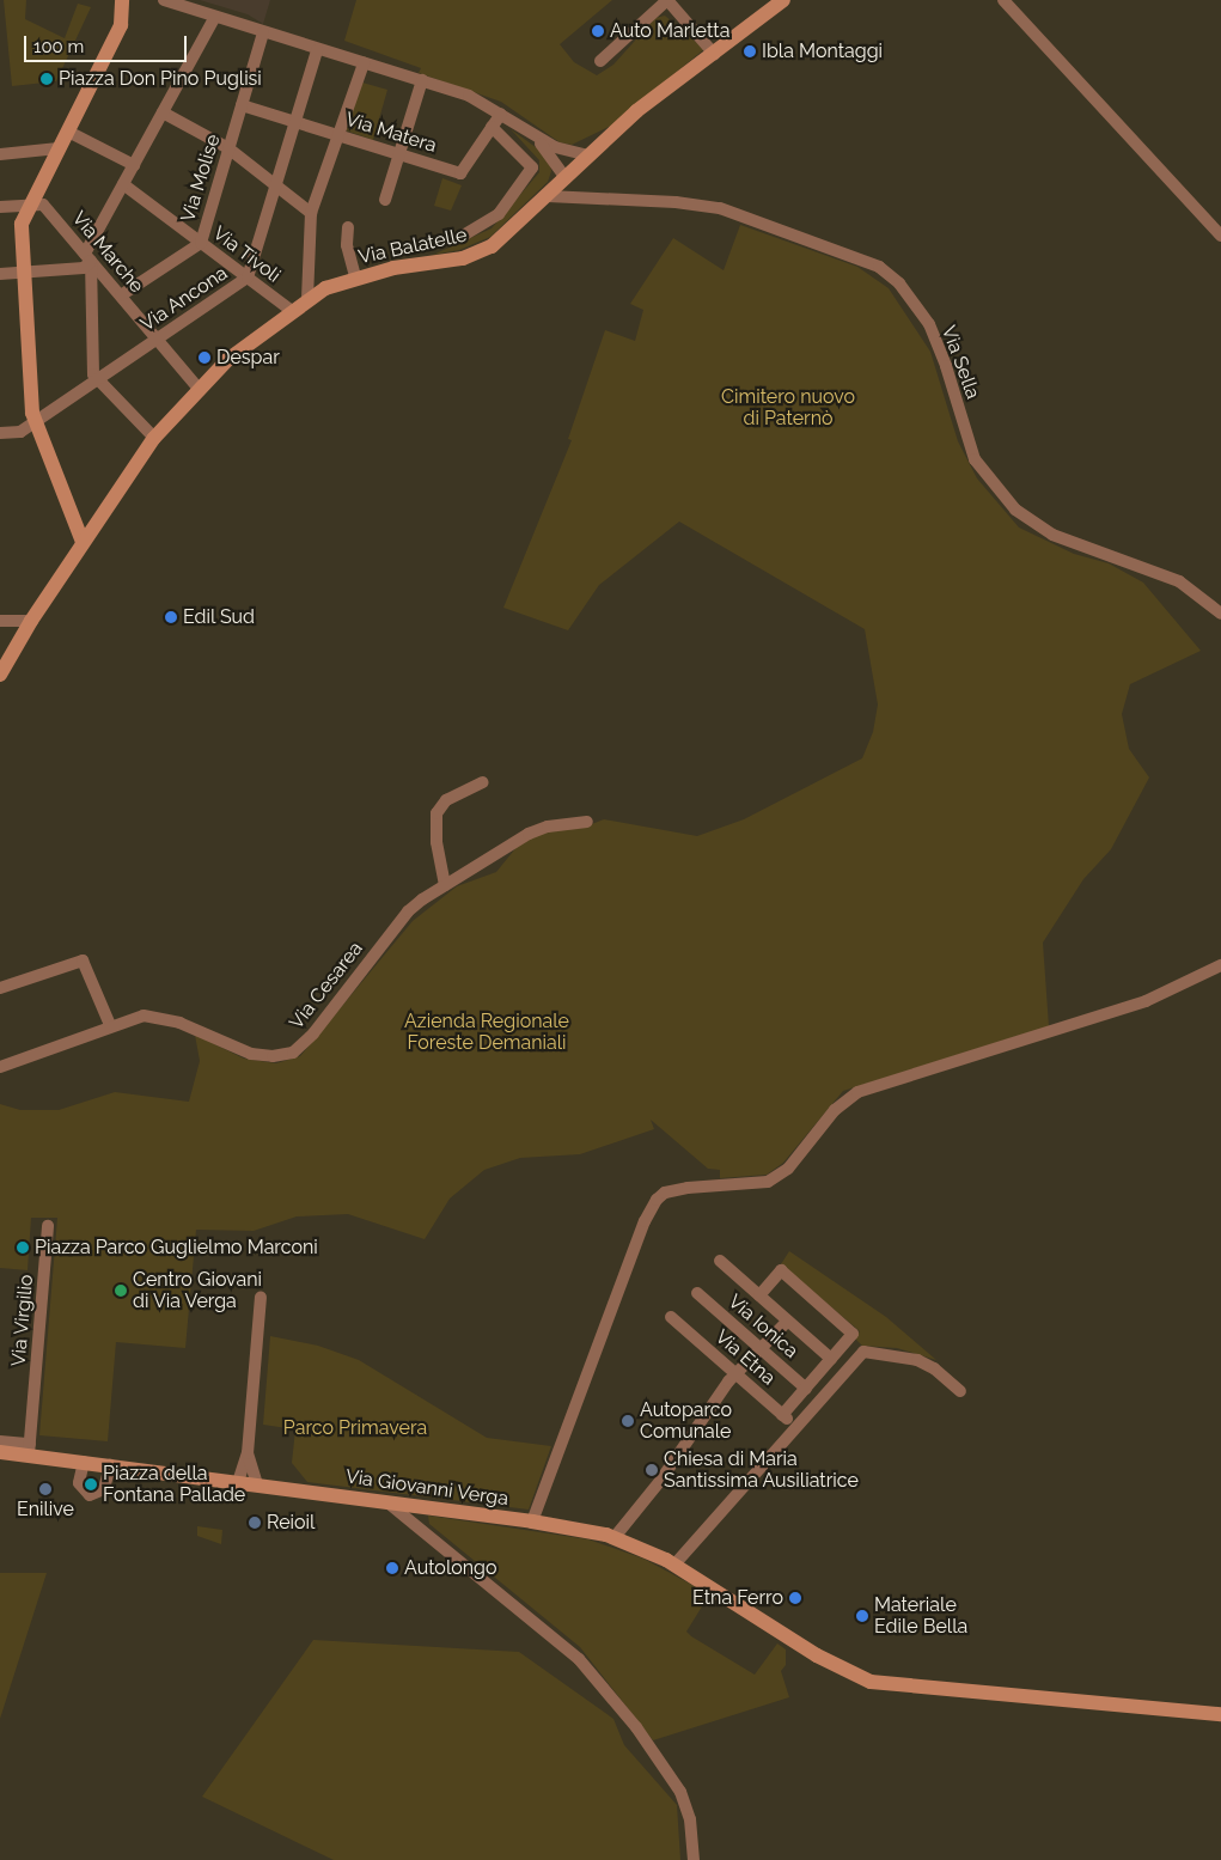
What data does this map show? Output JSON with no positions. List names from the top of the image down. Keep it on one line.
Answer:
{"streets":{"street":["Via Matera","Via Molise","Via Balatelle","Via Marche","Via Tivoli","Via Ancona","Via Sella","Via Cesarea","Via Virgilio","Via Ionica","Via Etna","Via Giovanni Verga"]},"crossings":[["Via Matera","Via Molise"],["Via Matera","Via Ancona"],["Via Molise","Via Marche"],["Via Molise","Via Tivoli"],["Via Balatelle","Via Marche"],["Via Balatelle","Via Tivoli"],["Via Balatelle","Via Sella"],["Via Marche","Via Ancona"],["Via Tivoli","Via Ancona"],["Via Virgilio","Via Giovanni Verga"]],"parks":["Cimitero nuovo di Paternò","Azienda Regionale Foreste Demaniali","Parco Primavera"],"places":["Auto Marletta","Ibla Montaggi","Piazza Don Pino Puglisi","Despar","Edil Sud","Piazza Parco Guglielmo Marconi","Centro Giovani di Via Verga","Autoparco Comunale","Chiesa di Maria Santissima Ausiliatrice","Piazza della Fontana Pallade","Enilive","Reioil","Autolongo","Etna Ferro","Materiale Edile Bella"],"scale_bar":"100 m"}
